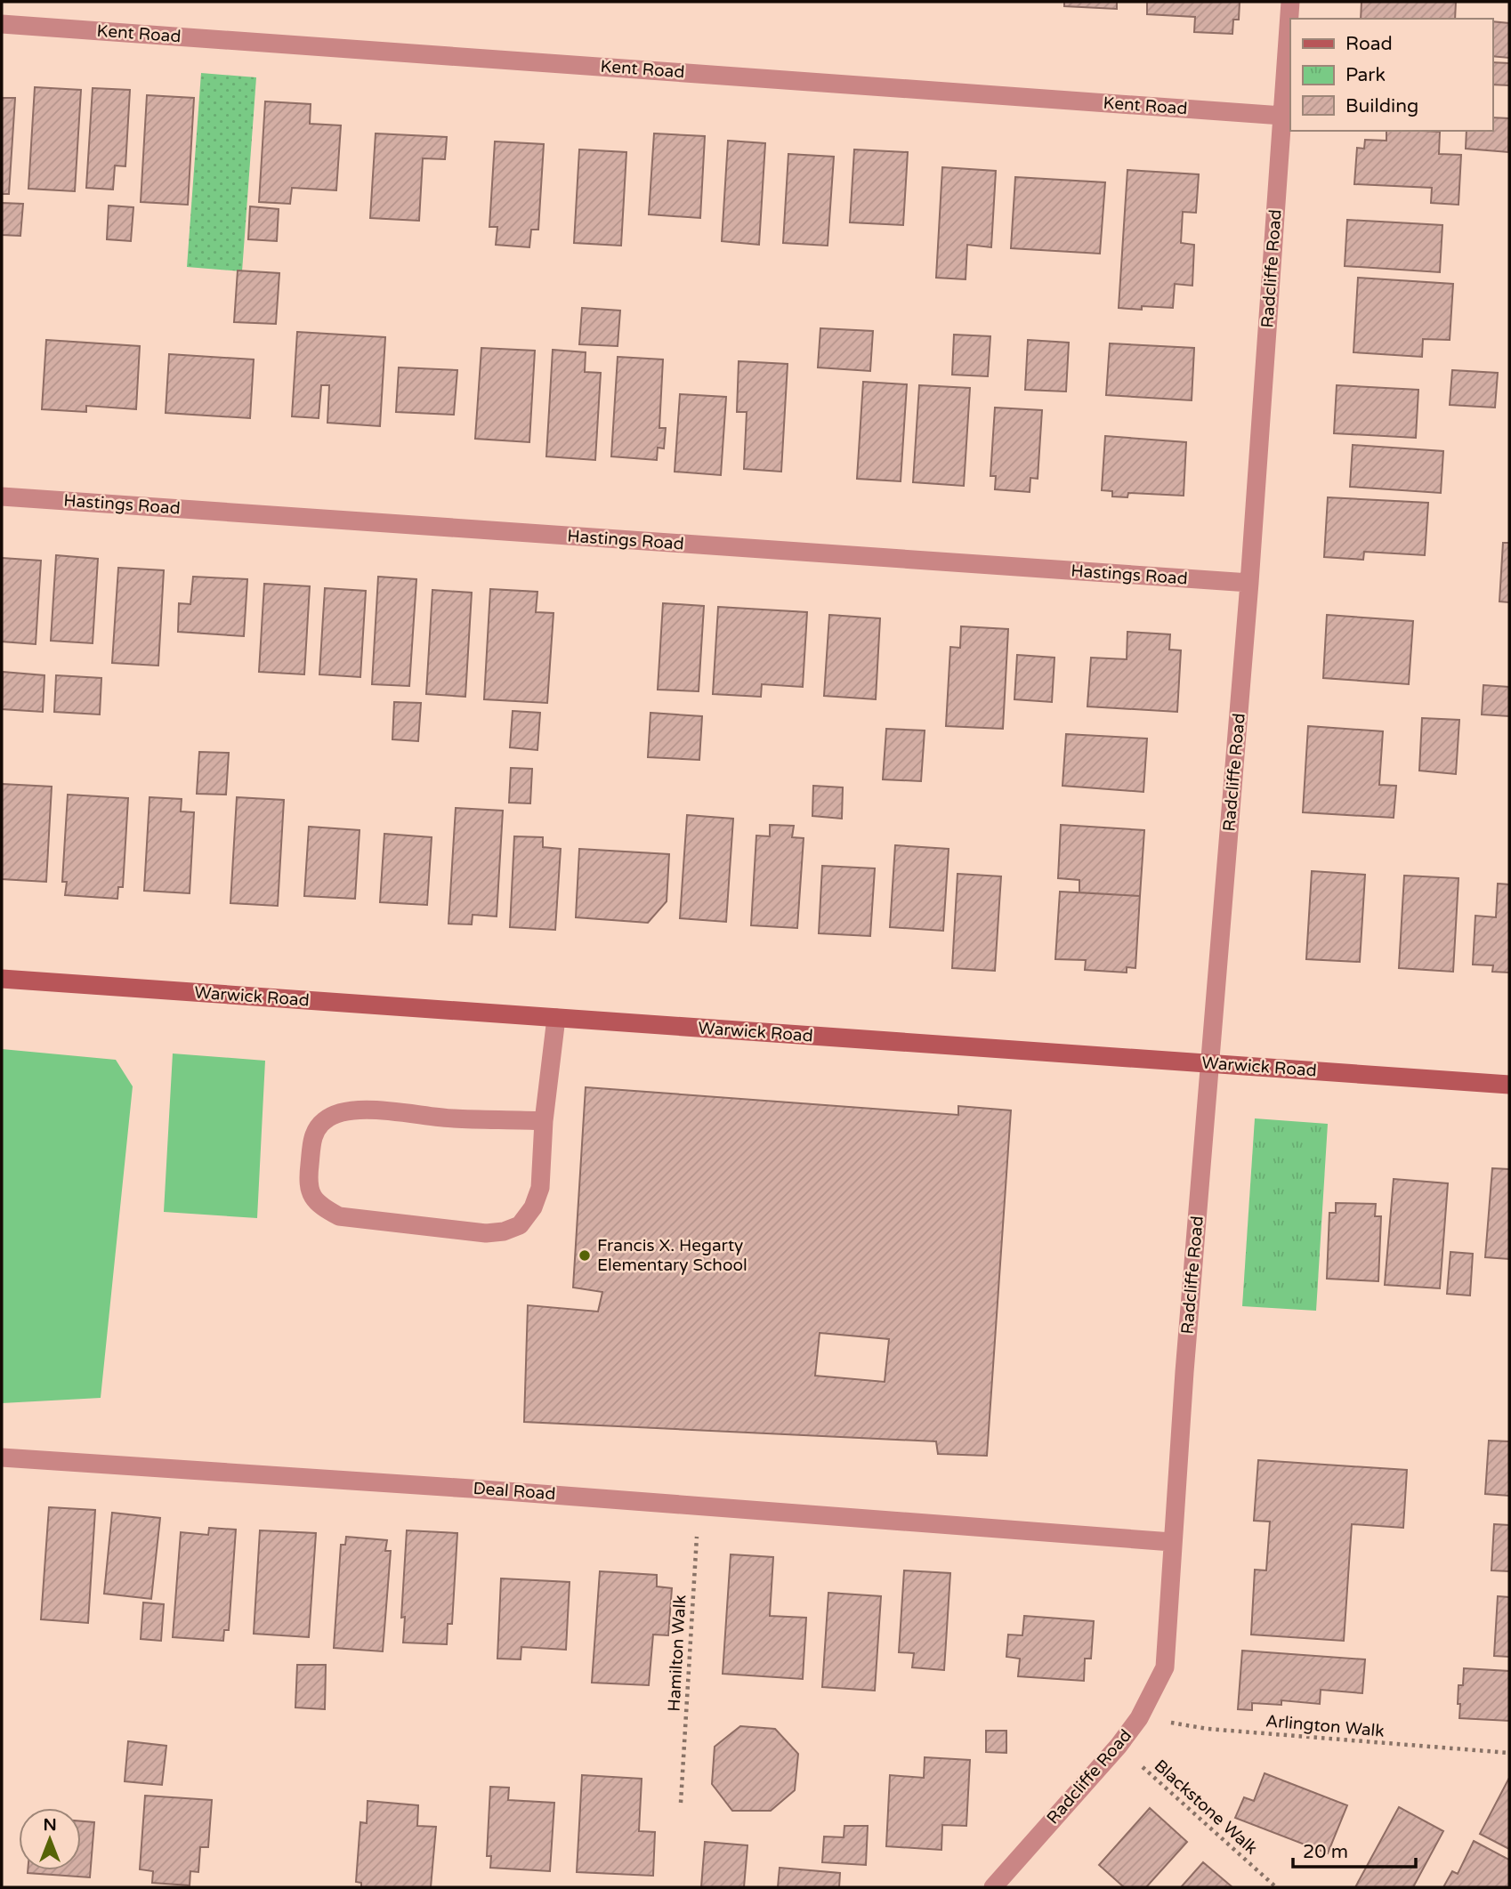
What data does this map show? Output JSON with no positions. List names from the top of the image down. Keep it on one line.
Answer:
{"streets":{"street":["Kent Road","Radcliffe Road","Hastings Road","Warwick Road","Deal Road"],"path":["Hamilton Walk","Arlington Walk","Blackstone Walk"]},"crossings":[["Kent Road","Radcliffe Road"],["Radcliffe Road","Hastings Road"],["Radcliffe Road","Warwick Road"],["Radcliffe Road","Deal Road"],["Radcliffe Road","Arlington Walk"],["Radcliffe Road","Blackstone Walk"],["Deal Road","Hamilton Walk"]],"places":["Francis X. Hegarty Elementary School"],"legend":["Road","Park","Building"],"scale_bar":"20 m","north":"top"}
